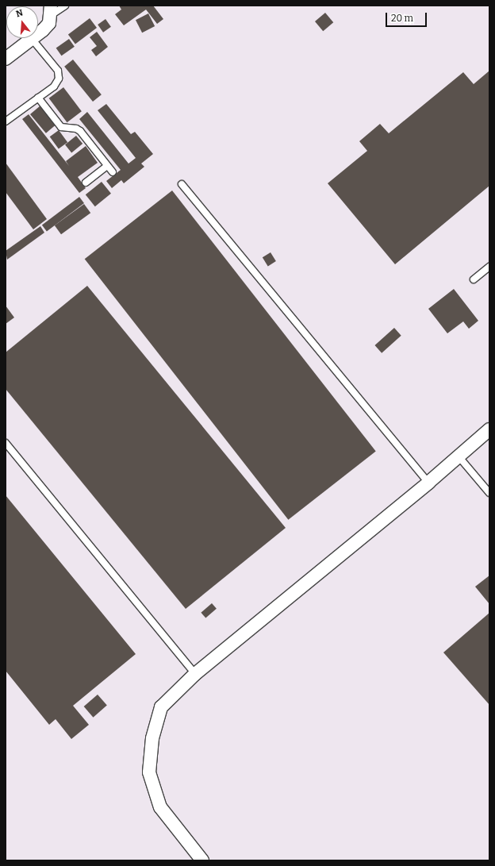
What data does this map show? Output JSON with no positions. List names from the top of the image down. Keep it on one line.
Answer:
{"scale_bar":"20 m","north":"top"}
